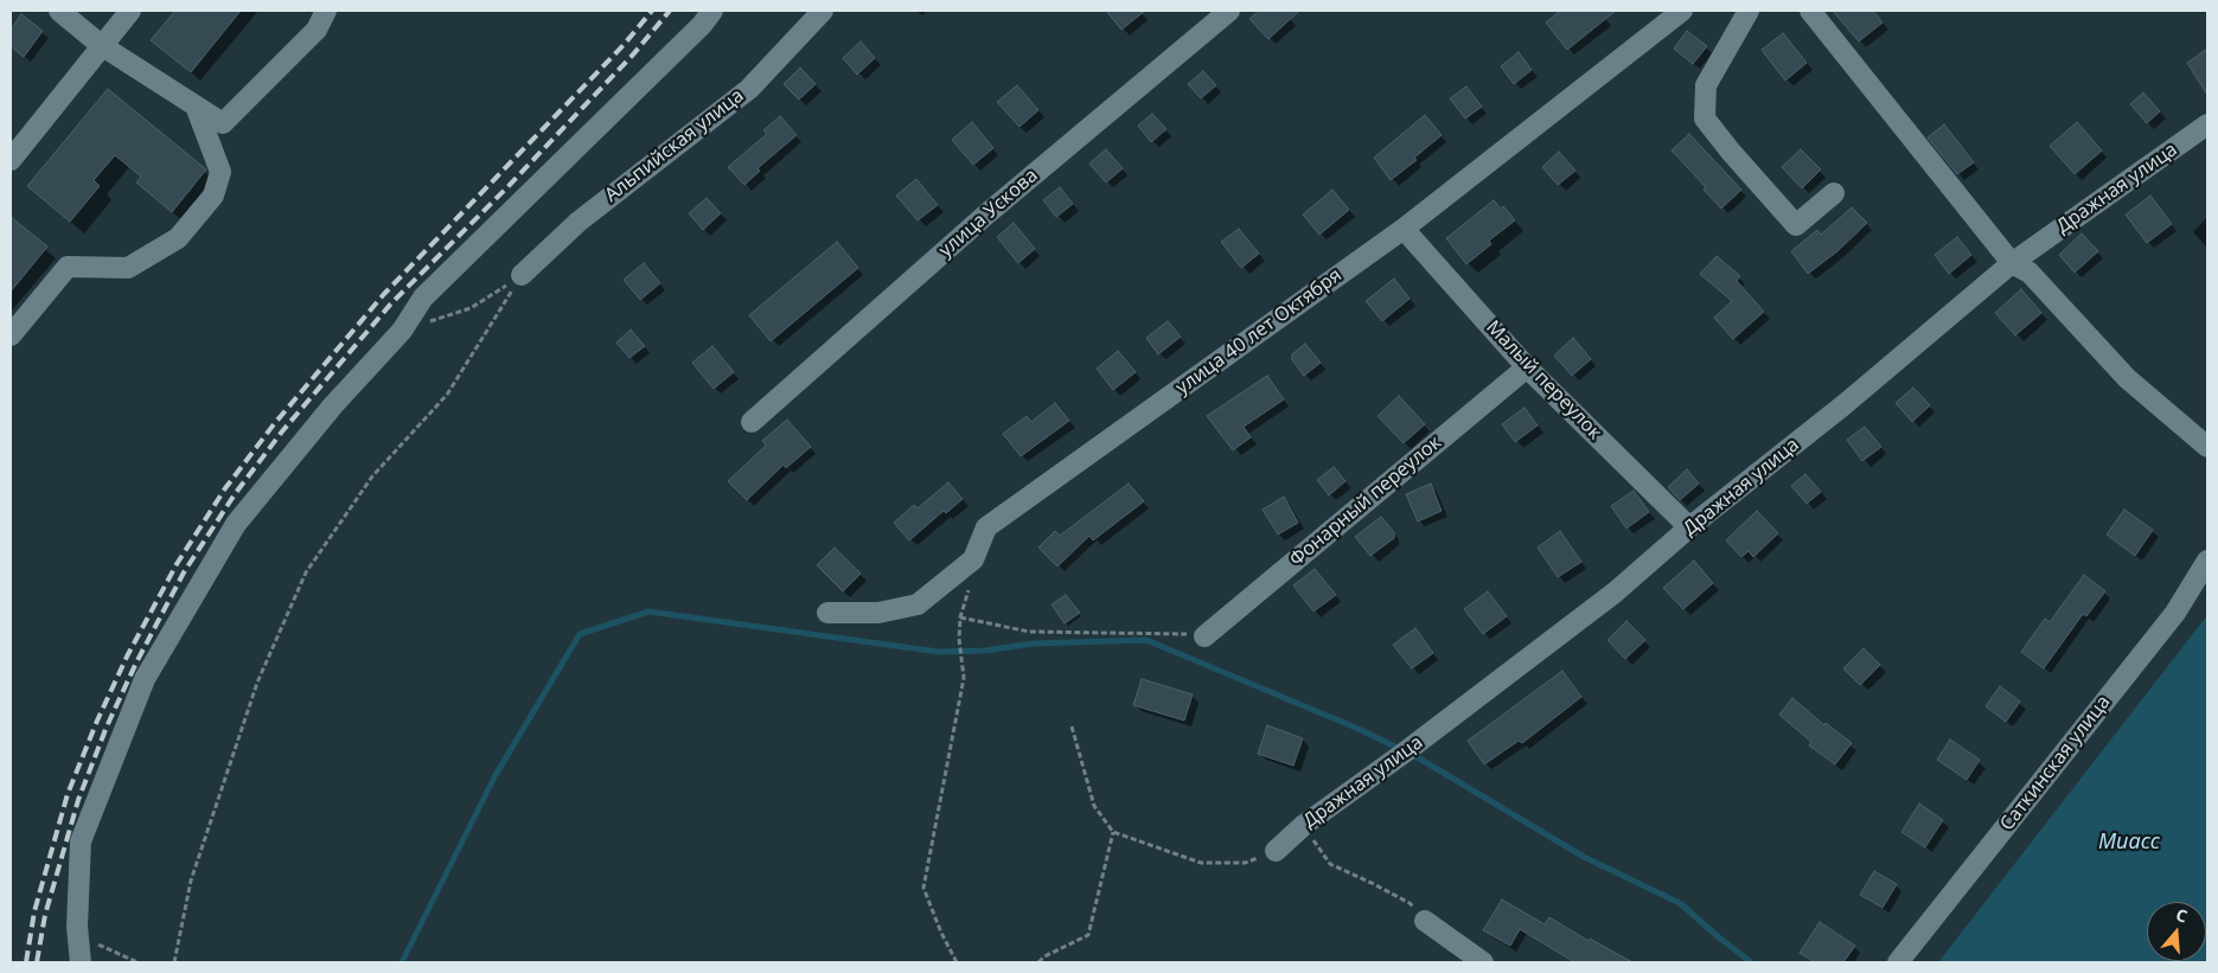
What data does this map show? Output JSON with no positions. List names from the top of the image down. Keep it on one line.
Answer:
{"streets":{"street":["Альпийская улица","Дражная улица","улица Ускова","улица 40 лет Октября","Малый переулок","Фонарный переулок","Саткинская улица"]},"crossings":[["Дражная улица","Малый переулок"],["улица 40 лет Октября","Малый переулок"],["Малый переулок","Фонарный переулок"]],"water":["Миасс"],"north":"top"}
